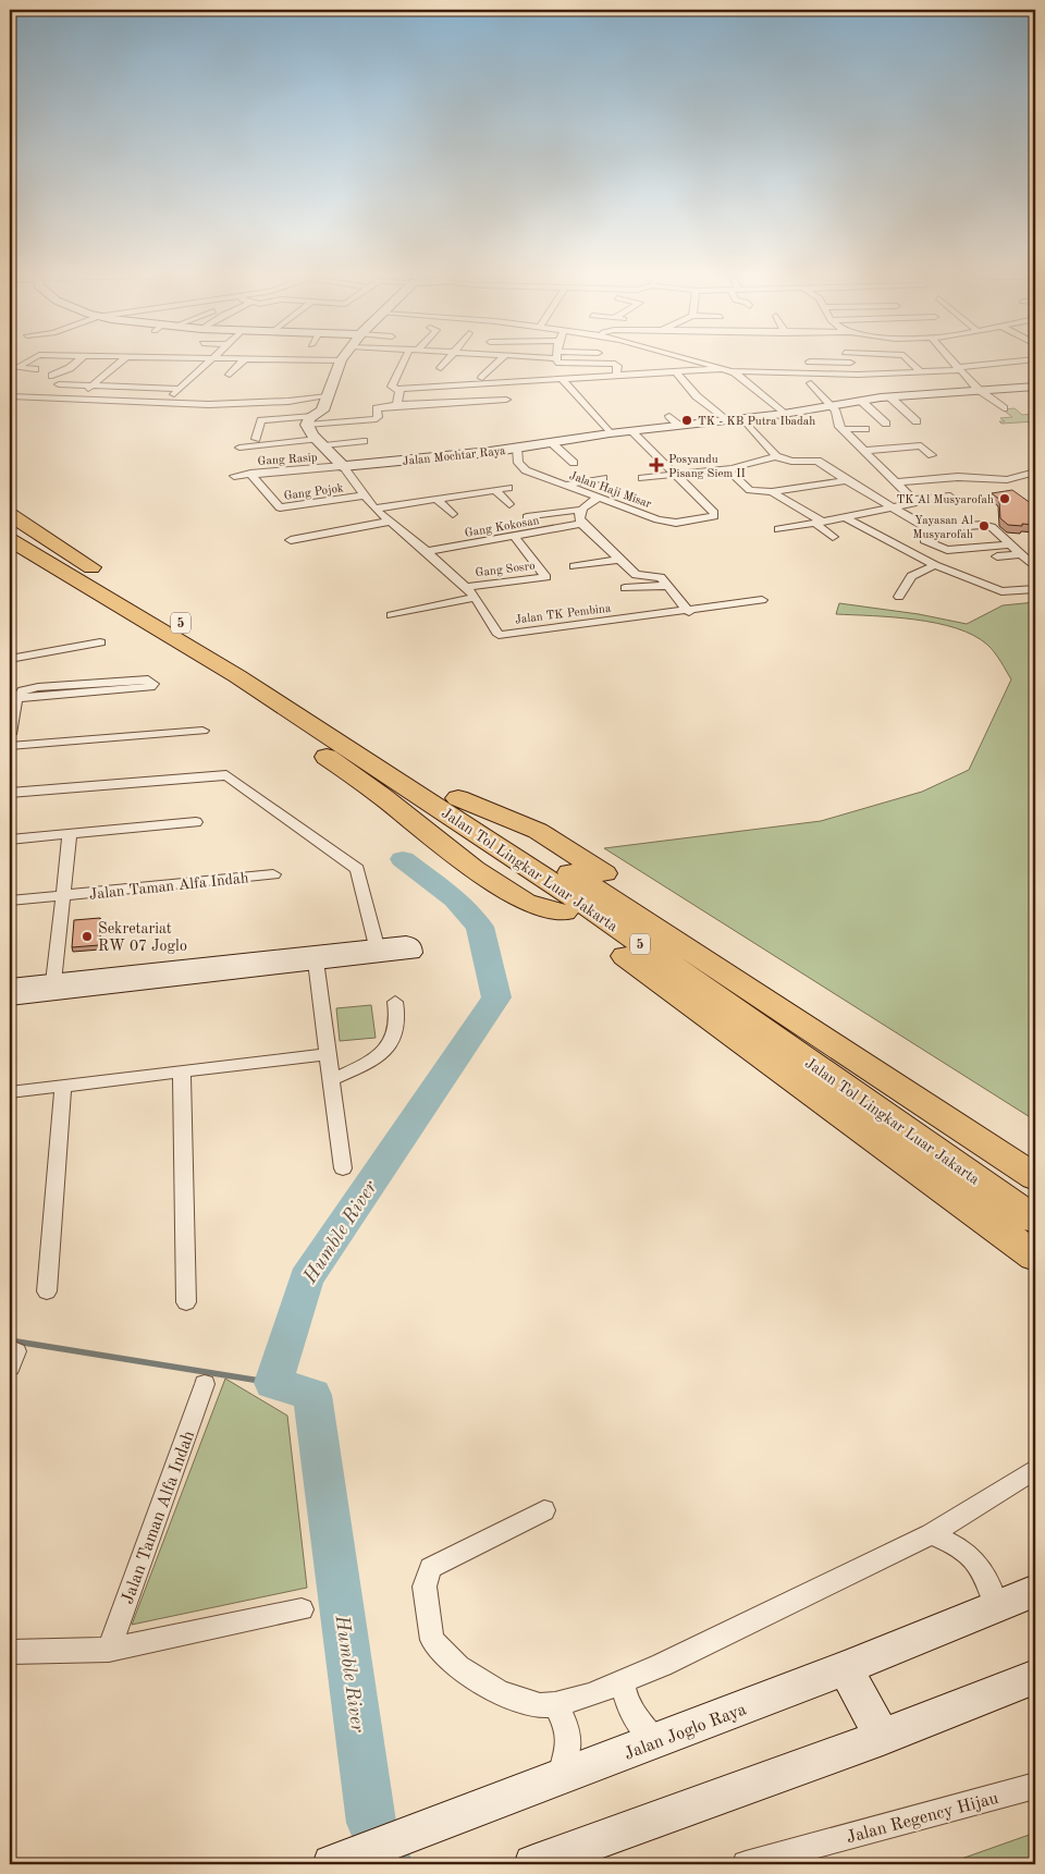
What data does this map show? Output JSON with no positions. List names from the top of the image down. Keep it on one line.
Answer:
{"streets":{"highway":["5","Jalan Tol Lingkar Luar Jakarta"],"street":["Jalan Mochtar Raya","Gang Rasip","Jalan Haji Misar","Gang Pojok","Gang Kokosan","Gang Sosro","Jalan TK Pembina","Jalan Taman Alfa Indah","Jalan Joglo Raya","Jalan Regency Hijau"]},"crossings":[["Jalan Mochtar Raya","Gang Rasip"],["Jalan Mochtar Raya","Jalan Haji Misar"],["Jalan Mochtar Raya","Jalan TK Pembina"],["Gang Rasip","Gang Pojok"],["Gang Rasip","Jalan TK Pembina"],["Gang Pojok","Jalan TK Pembina"],["Gang Kokosan","Gang Sosro"],["Gang Kokosan","Jalan TK Pembina"],["Gang Sosro","Jalan TK Pembina"]],"water":["Humble River"],"places":{"other":["TK - KB Putra Ibadah","TK Al Musyarofah","Yayasan Al Musyarofah","Sekretariat RW 07 Joglo"],"health":["Posyandu Pisang Siem II"]}}
